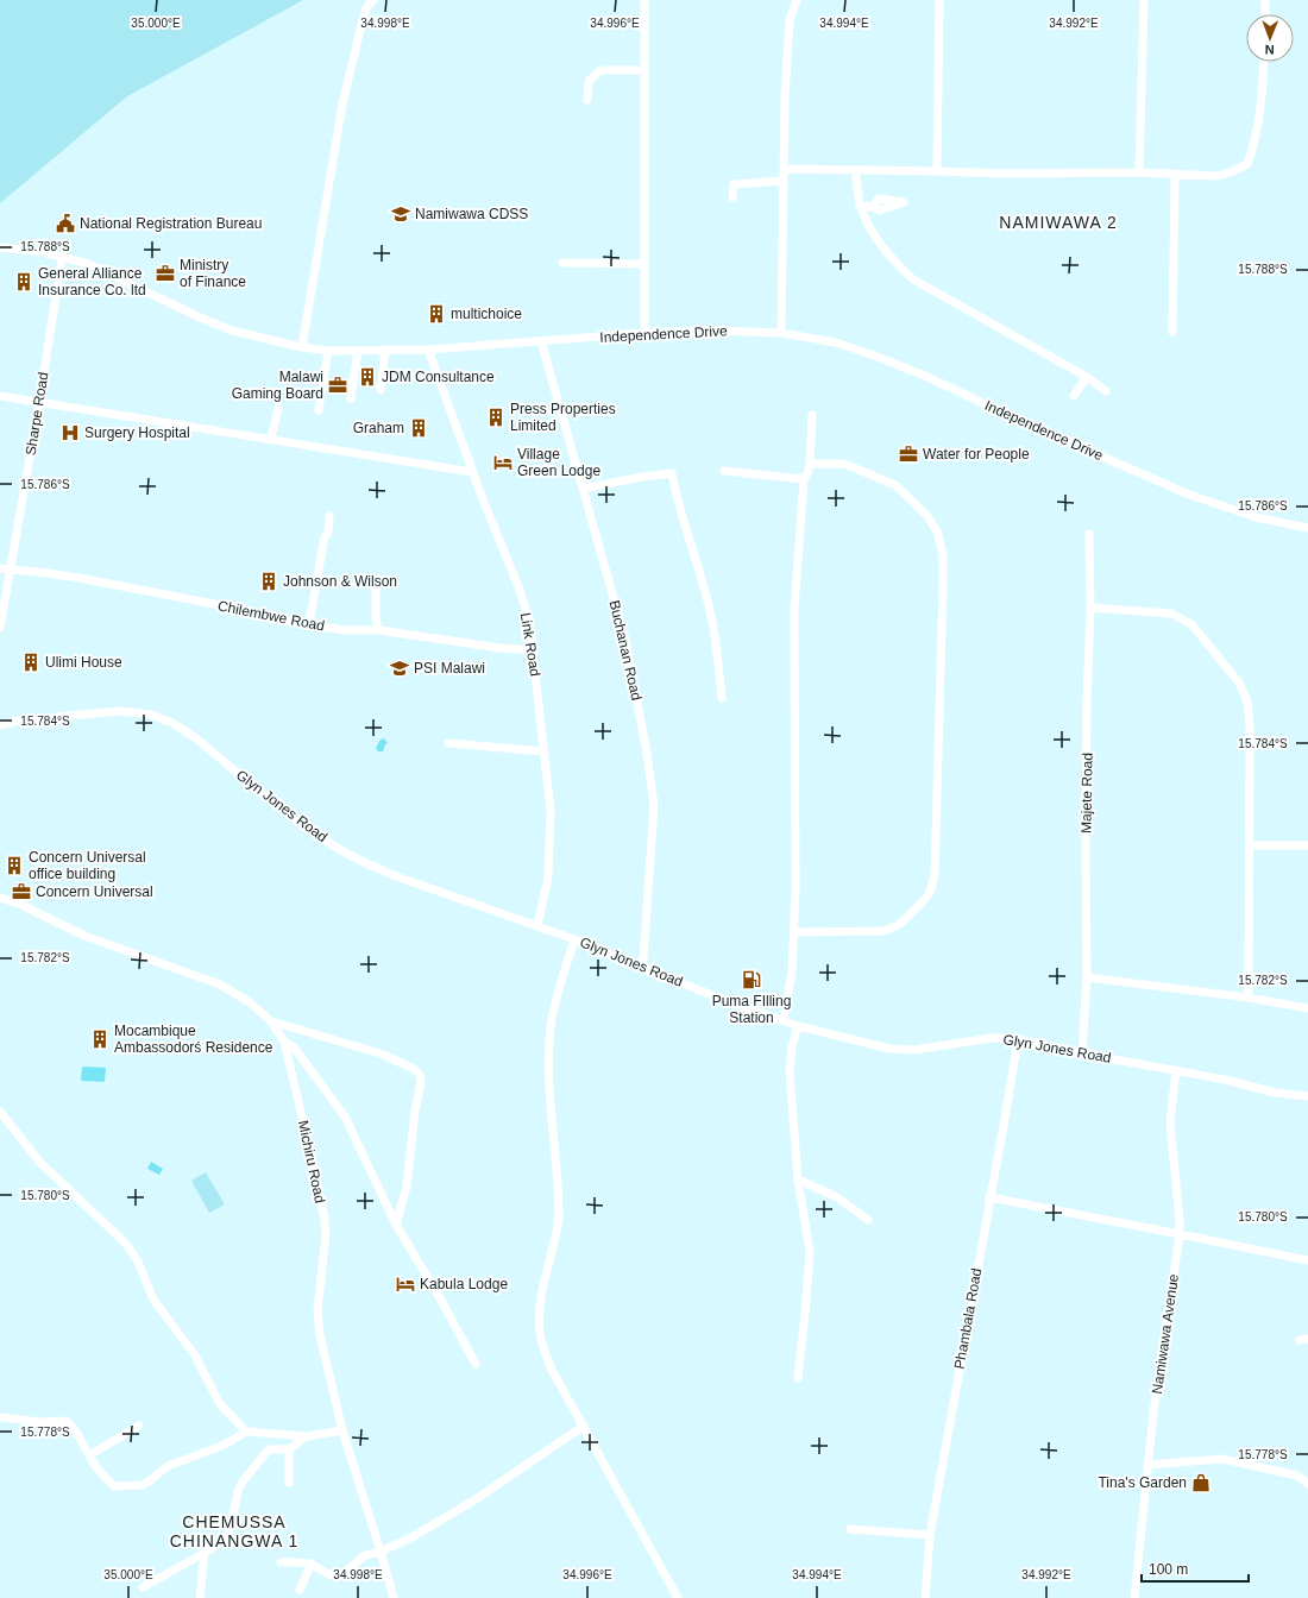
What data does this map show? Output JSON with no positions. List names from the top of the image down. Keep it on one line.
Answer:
{"streets":{"street":["Independence Drive","Sharpe Road","Chilembwe Road","Link Road","Buchanan Road","Majete Road","Glyn Jones Road","Michiru Road","Phambala Road","Namiwawa Avenue"]},"crossings":[["Independence Drive","Sharpe Road"],["Independence Drive","Link Road"],["Independence Drive","Buchanan Road"],["Sharpe Road","Chilembwe Road"],["Chilembwe Road","Link Road"],["Link Road","Glyn Jones Road"],["Buchanan Road","Glyn Jones Road"],["Majete Road","Glyn Jones Road"],["Glyn Jones Road","Phambala Road"],["Glyn Jones Road","Namiwawa Avenue"]],"districts":["NAMIWAWA 2","CHEMUSSA CHINANGWA 1"],"places":{"school or university":["Namiwawa CDSS","PSI Malawi"],"public building":["National Registration Bureau"],"office":["Ministry of Finance","Malawi Gaming Board","Water for People","Concern Universal"],"building":["General Alliance Insurance Co. ltd","multichoice","JDM Consultance","Press Properties Limited","Graham","Johnson & Wilson","Ulimi House","Concern Universal office building","Mocambique Ambassodorś Residence"],"hospital":["Surgery Hospital"],"hotel":["Village Green Lodge","Kabula Lodge"],"fuel station":["Puma FIlling Station"],"shop":["Tina's Garden"]},"scale_bar":"100 m","north":"bottom","coordinates":["35.000°E","34.998°E","34.996°E","34.994°E","34.992°E","15.788°S","15.786°S","15.784°S","15.782°S","15.780°S","15.778°S"]}
